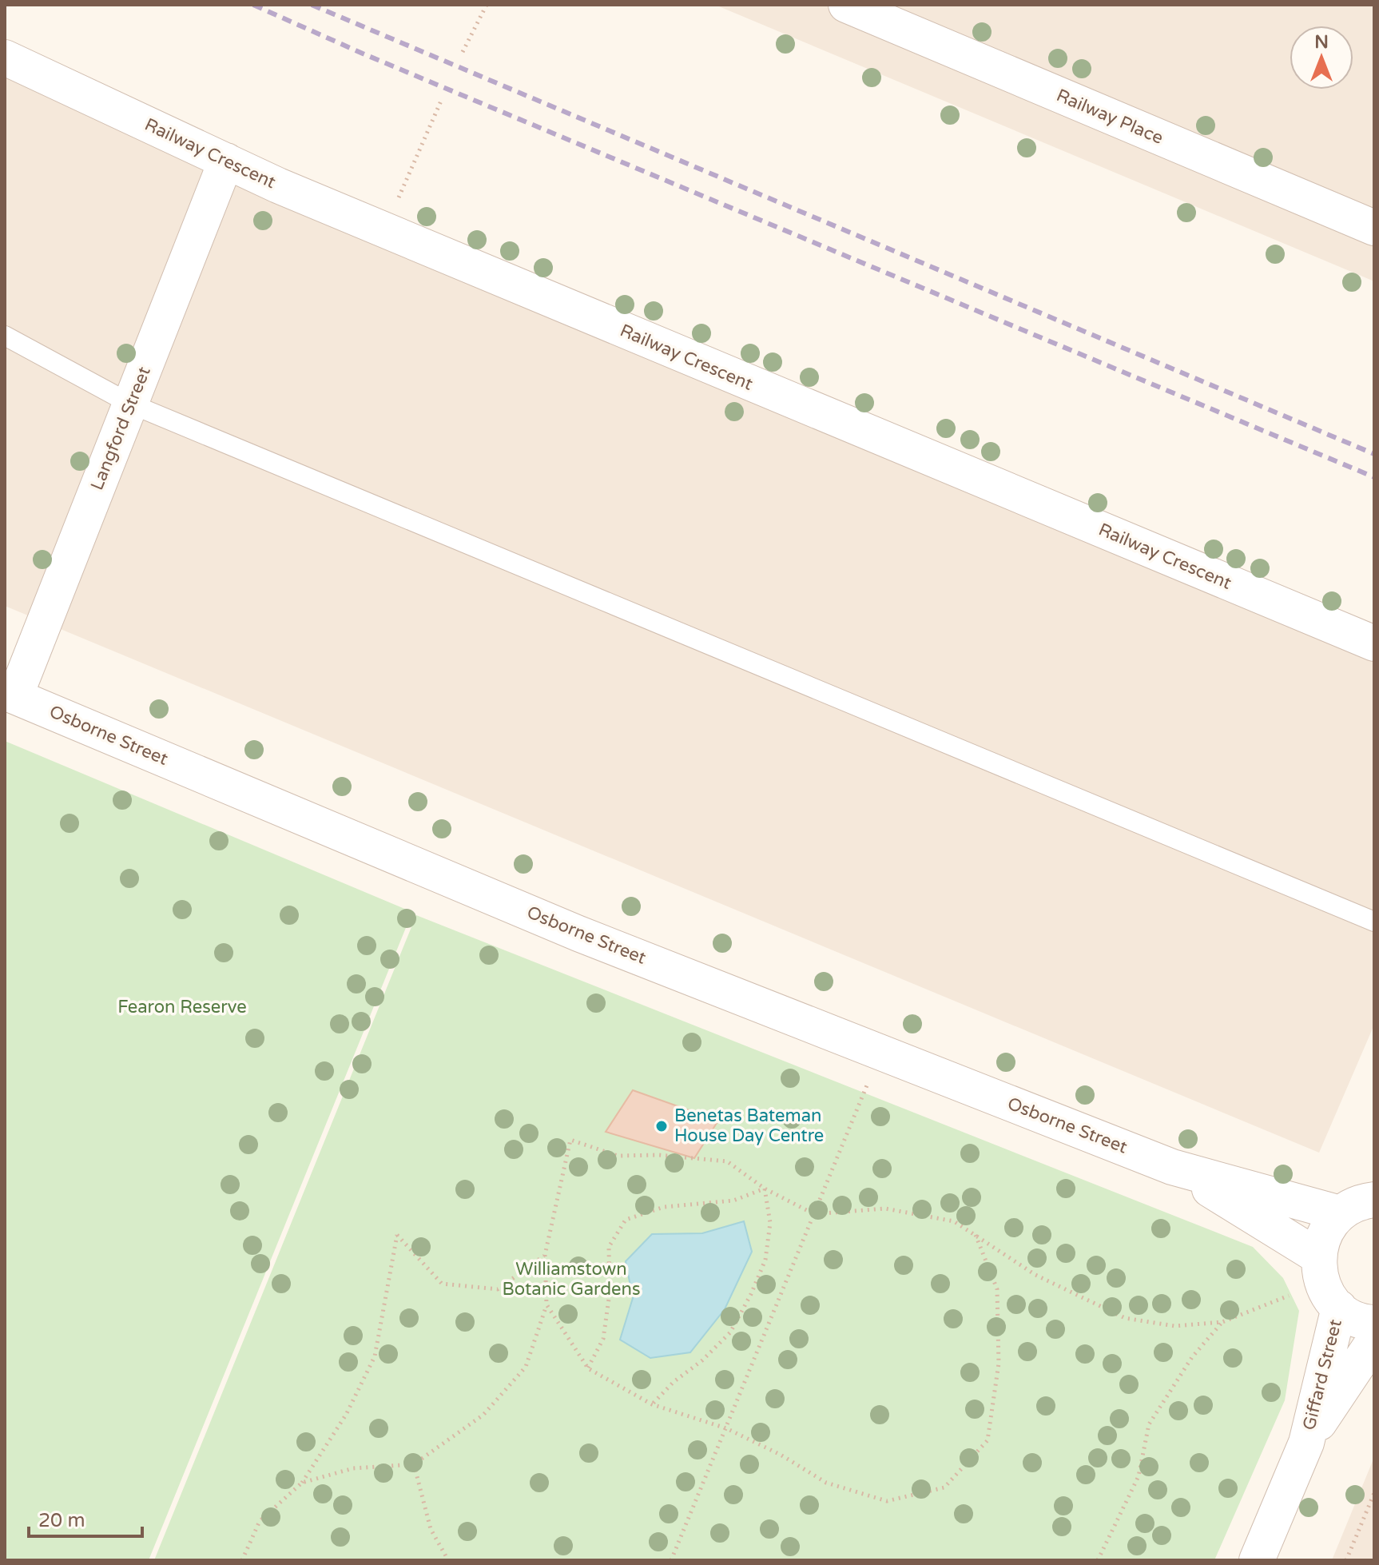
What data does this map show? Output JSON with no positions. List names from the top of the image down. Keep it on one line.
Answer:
{"streets":{"street":["Railway Place","Railway Crescent","Langford Street","Osborne Street","Giffard Street"]},"crossings":[["Railway Crescent","Langford Street"],["Langford Street","Osborne Street"],["Osborne Street","Giffard Street"]],"parks":["Fearon Reserve","Williamstown Botanic Gardens"],"places":["Benetas Bateman House Day Centre"],"scale_bar":"20 m","north":"top"}
